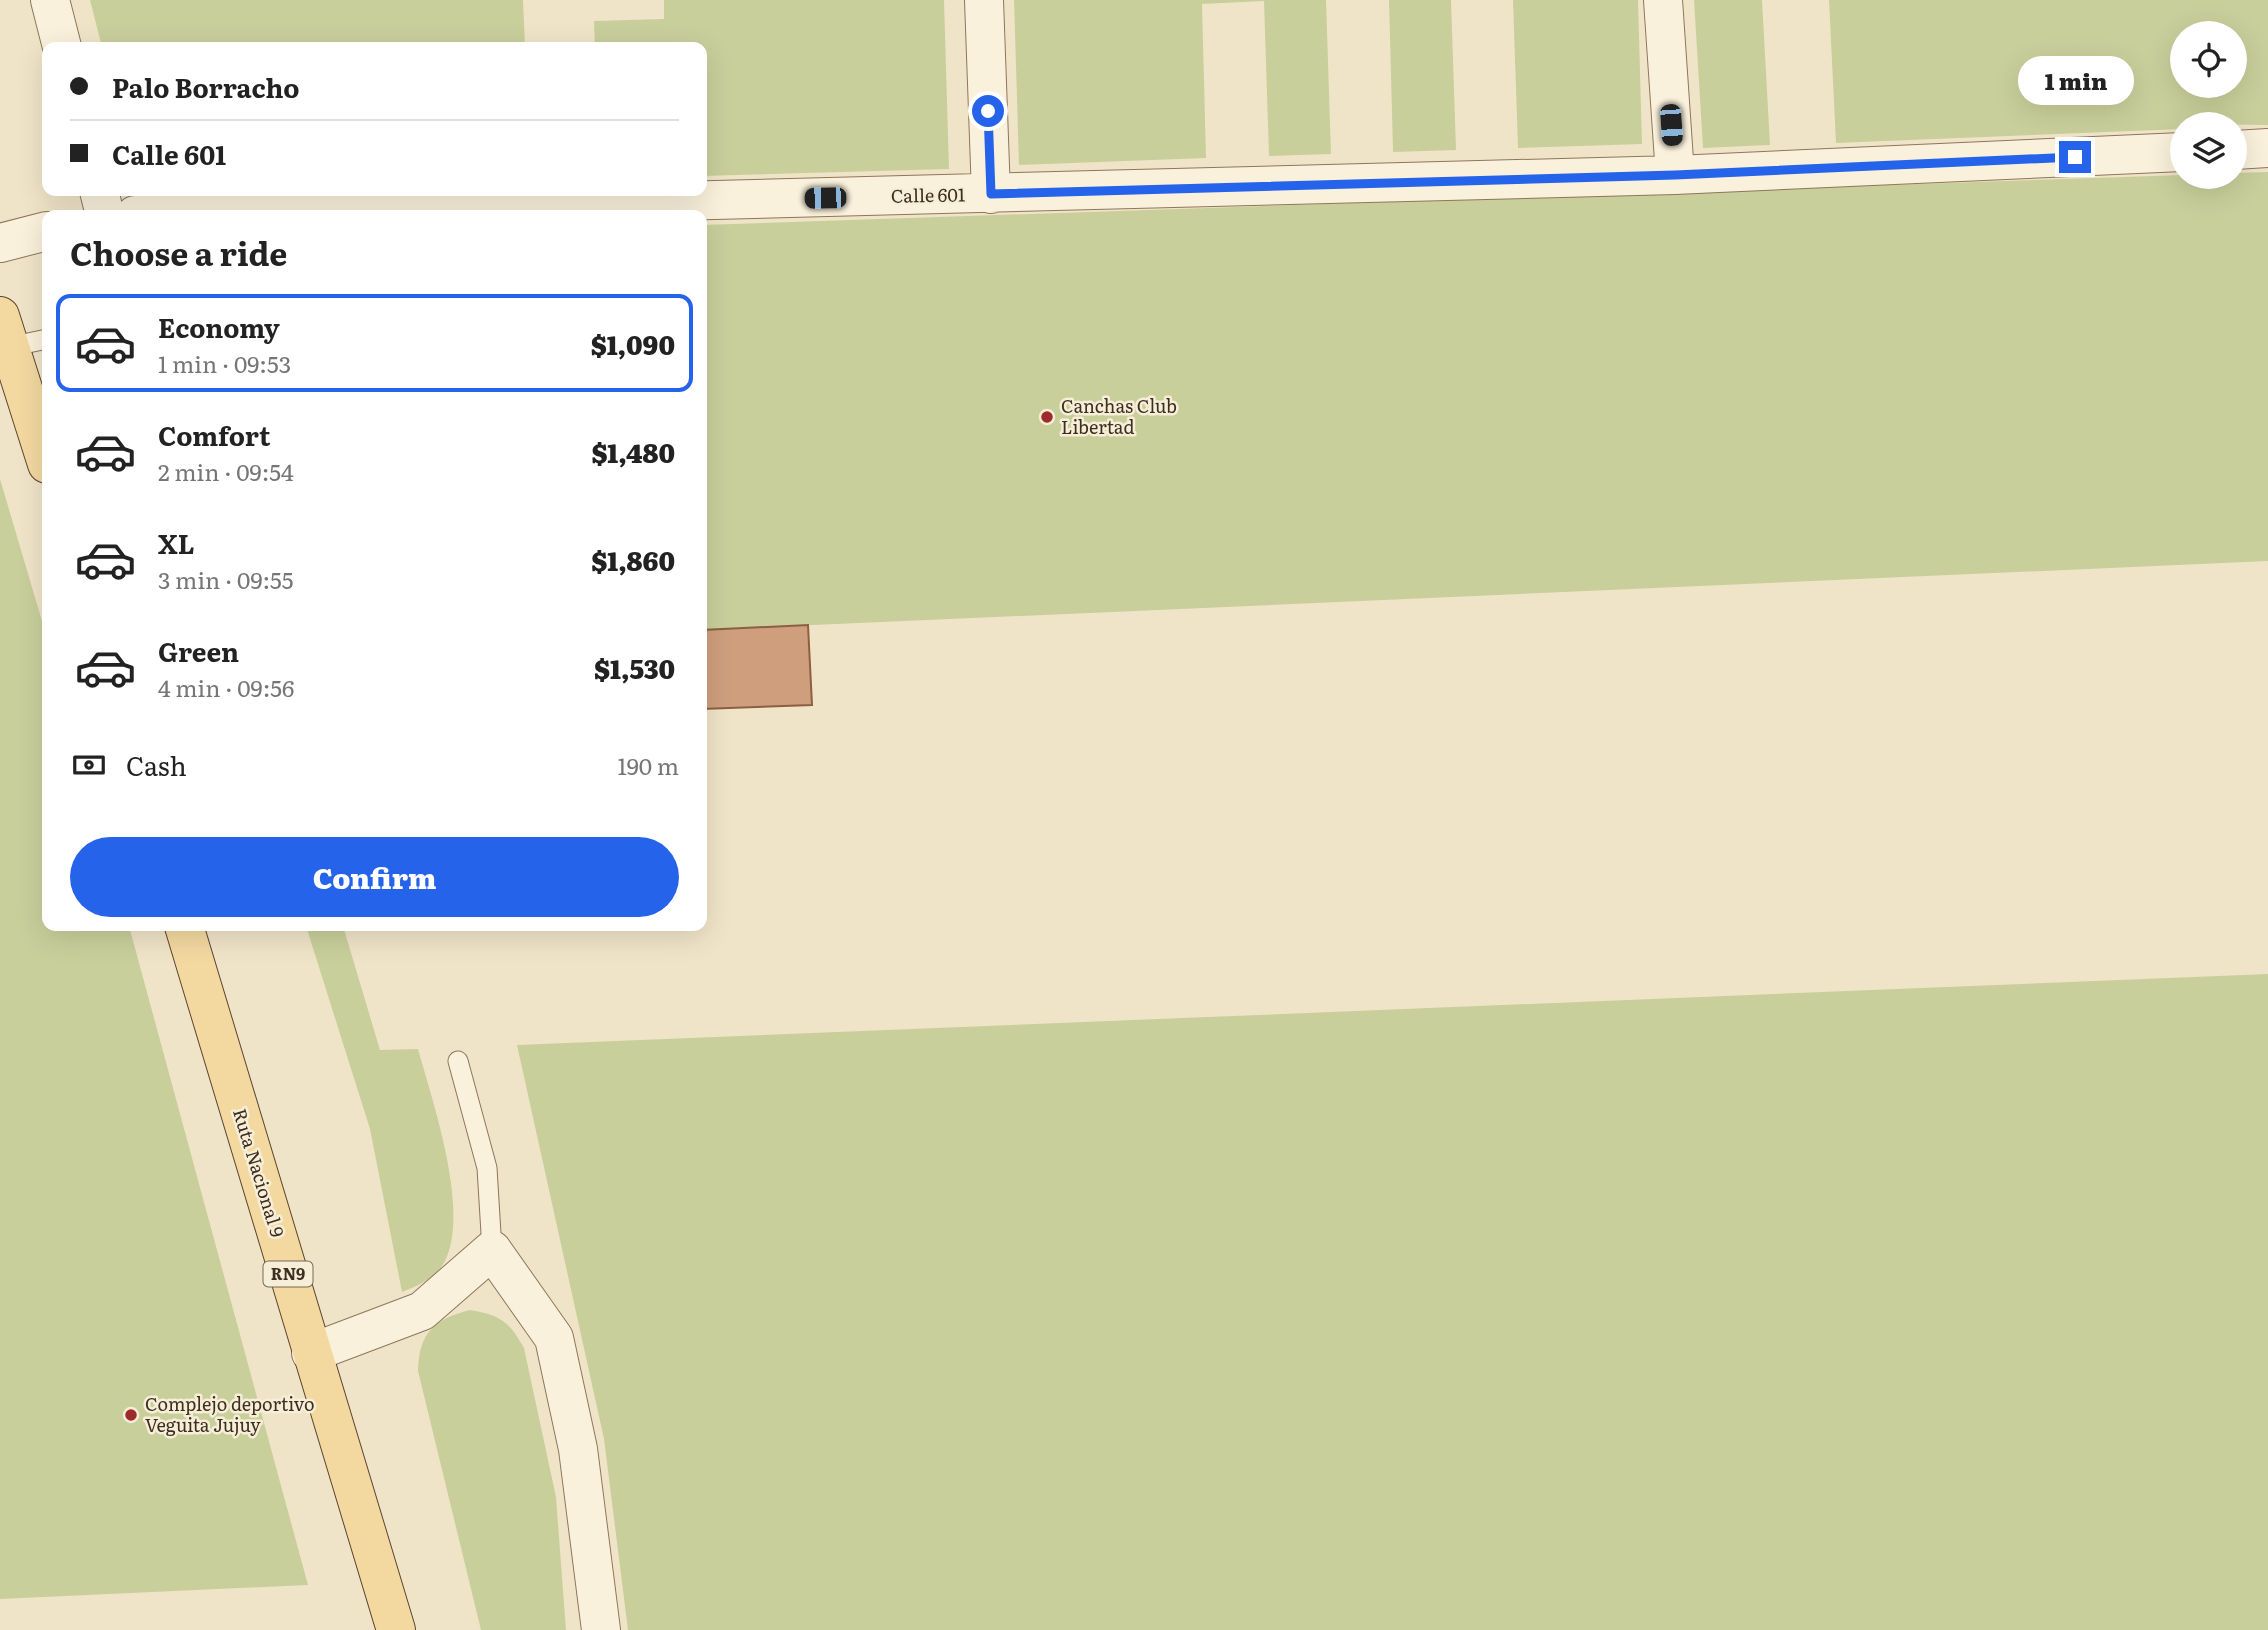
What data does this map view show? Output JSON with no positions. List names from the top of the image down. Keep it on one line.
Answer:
{"streets":{"main road":["Ruta Nacional 9","RN9"],"street":["Calle 601"]},"places":["Canchas Club Libertad","Complejo deportivo Veguita Jujuy"],"page":{"banner":["Palo Borracho","Calle 601"],"bubble":"1 min","heading":"Choose a ride","list":[{"name":"Economy","note":"1 min · 09:53","value":"$1,090"},{"name":"Comfort","note":"2 min · 09:54","value":"$1,480"},{"name":"XL","note":"3 min · 09:55","value":"$1,860"},{"name":"Green","note":"4 min · 09:56","value":"$1,530"}],"pay":["Cash","190 m"],"buttons":"Confirm"}}
